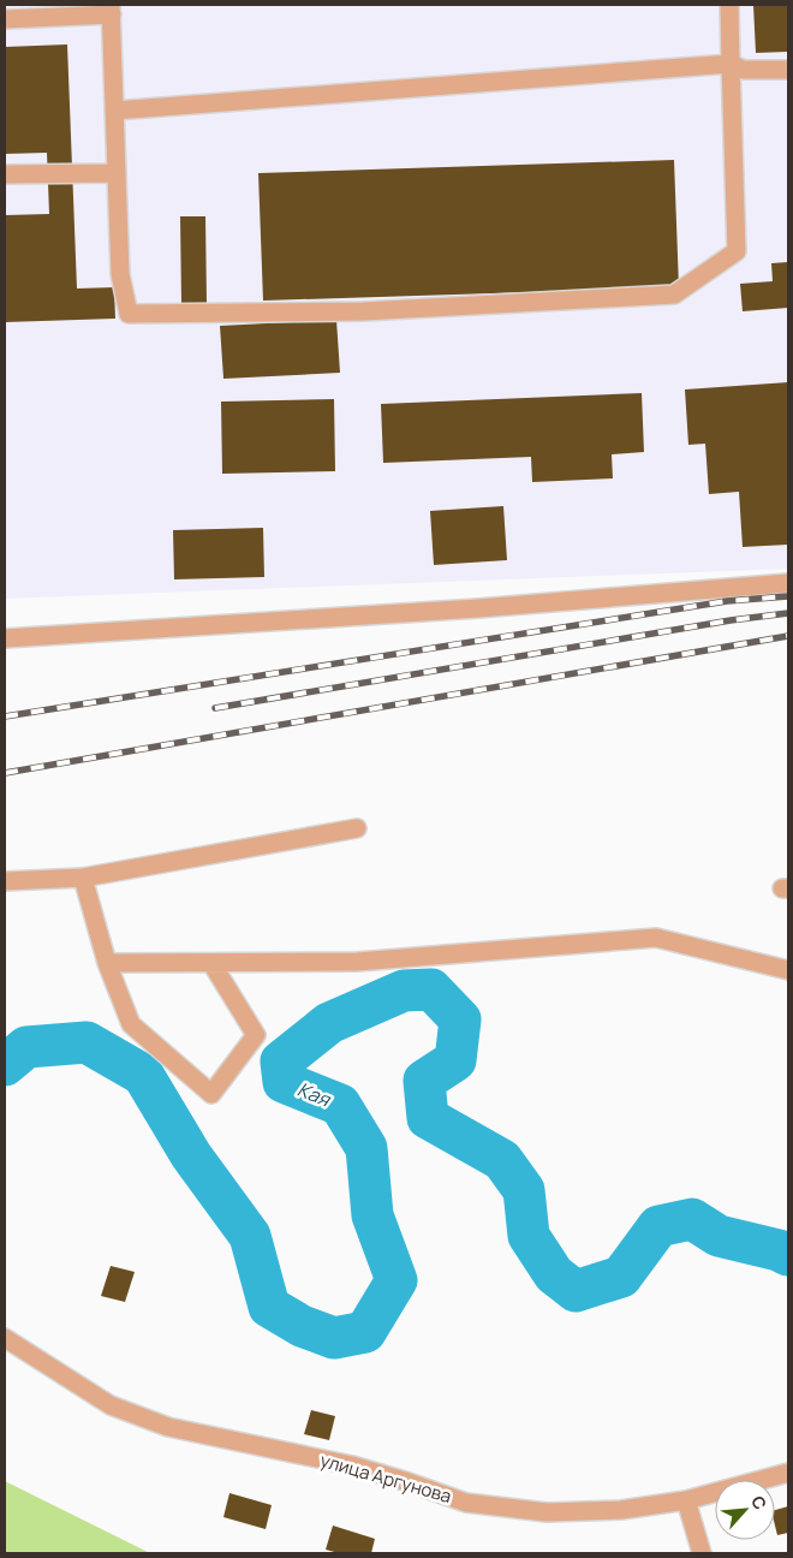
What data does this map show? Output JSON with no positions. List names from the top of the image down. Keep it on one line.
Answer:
{"streets":{"street":["улица Аргунова"]},"water":["Кая"],"north":"top right"}
